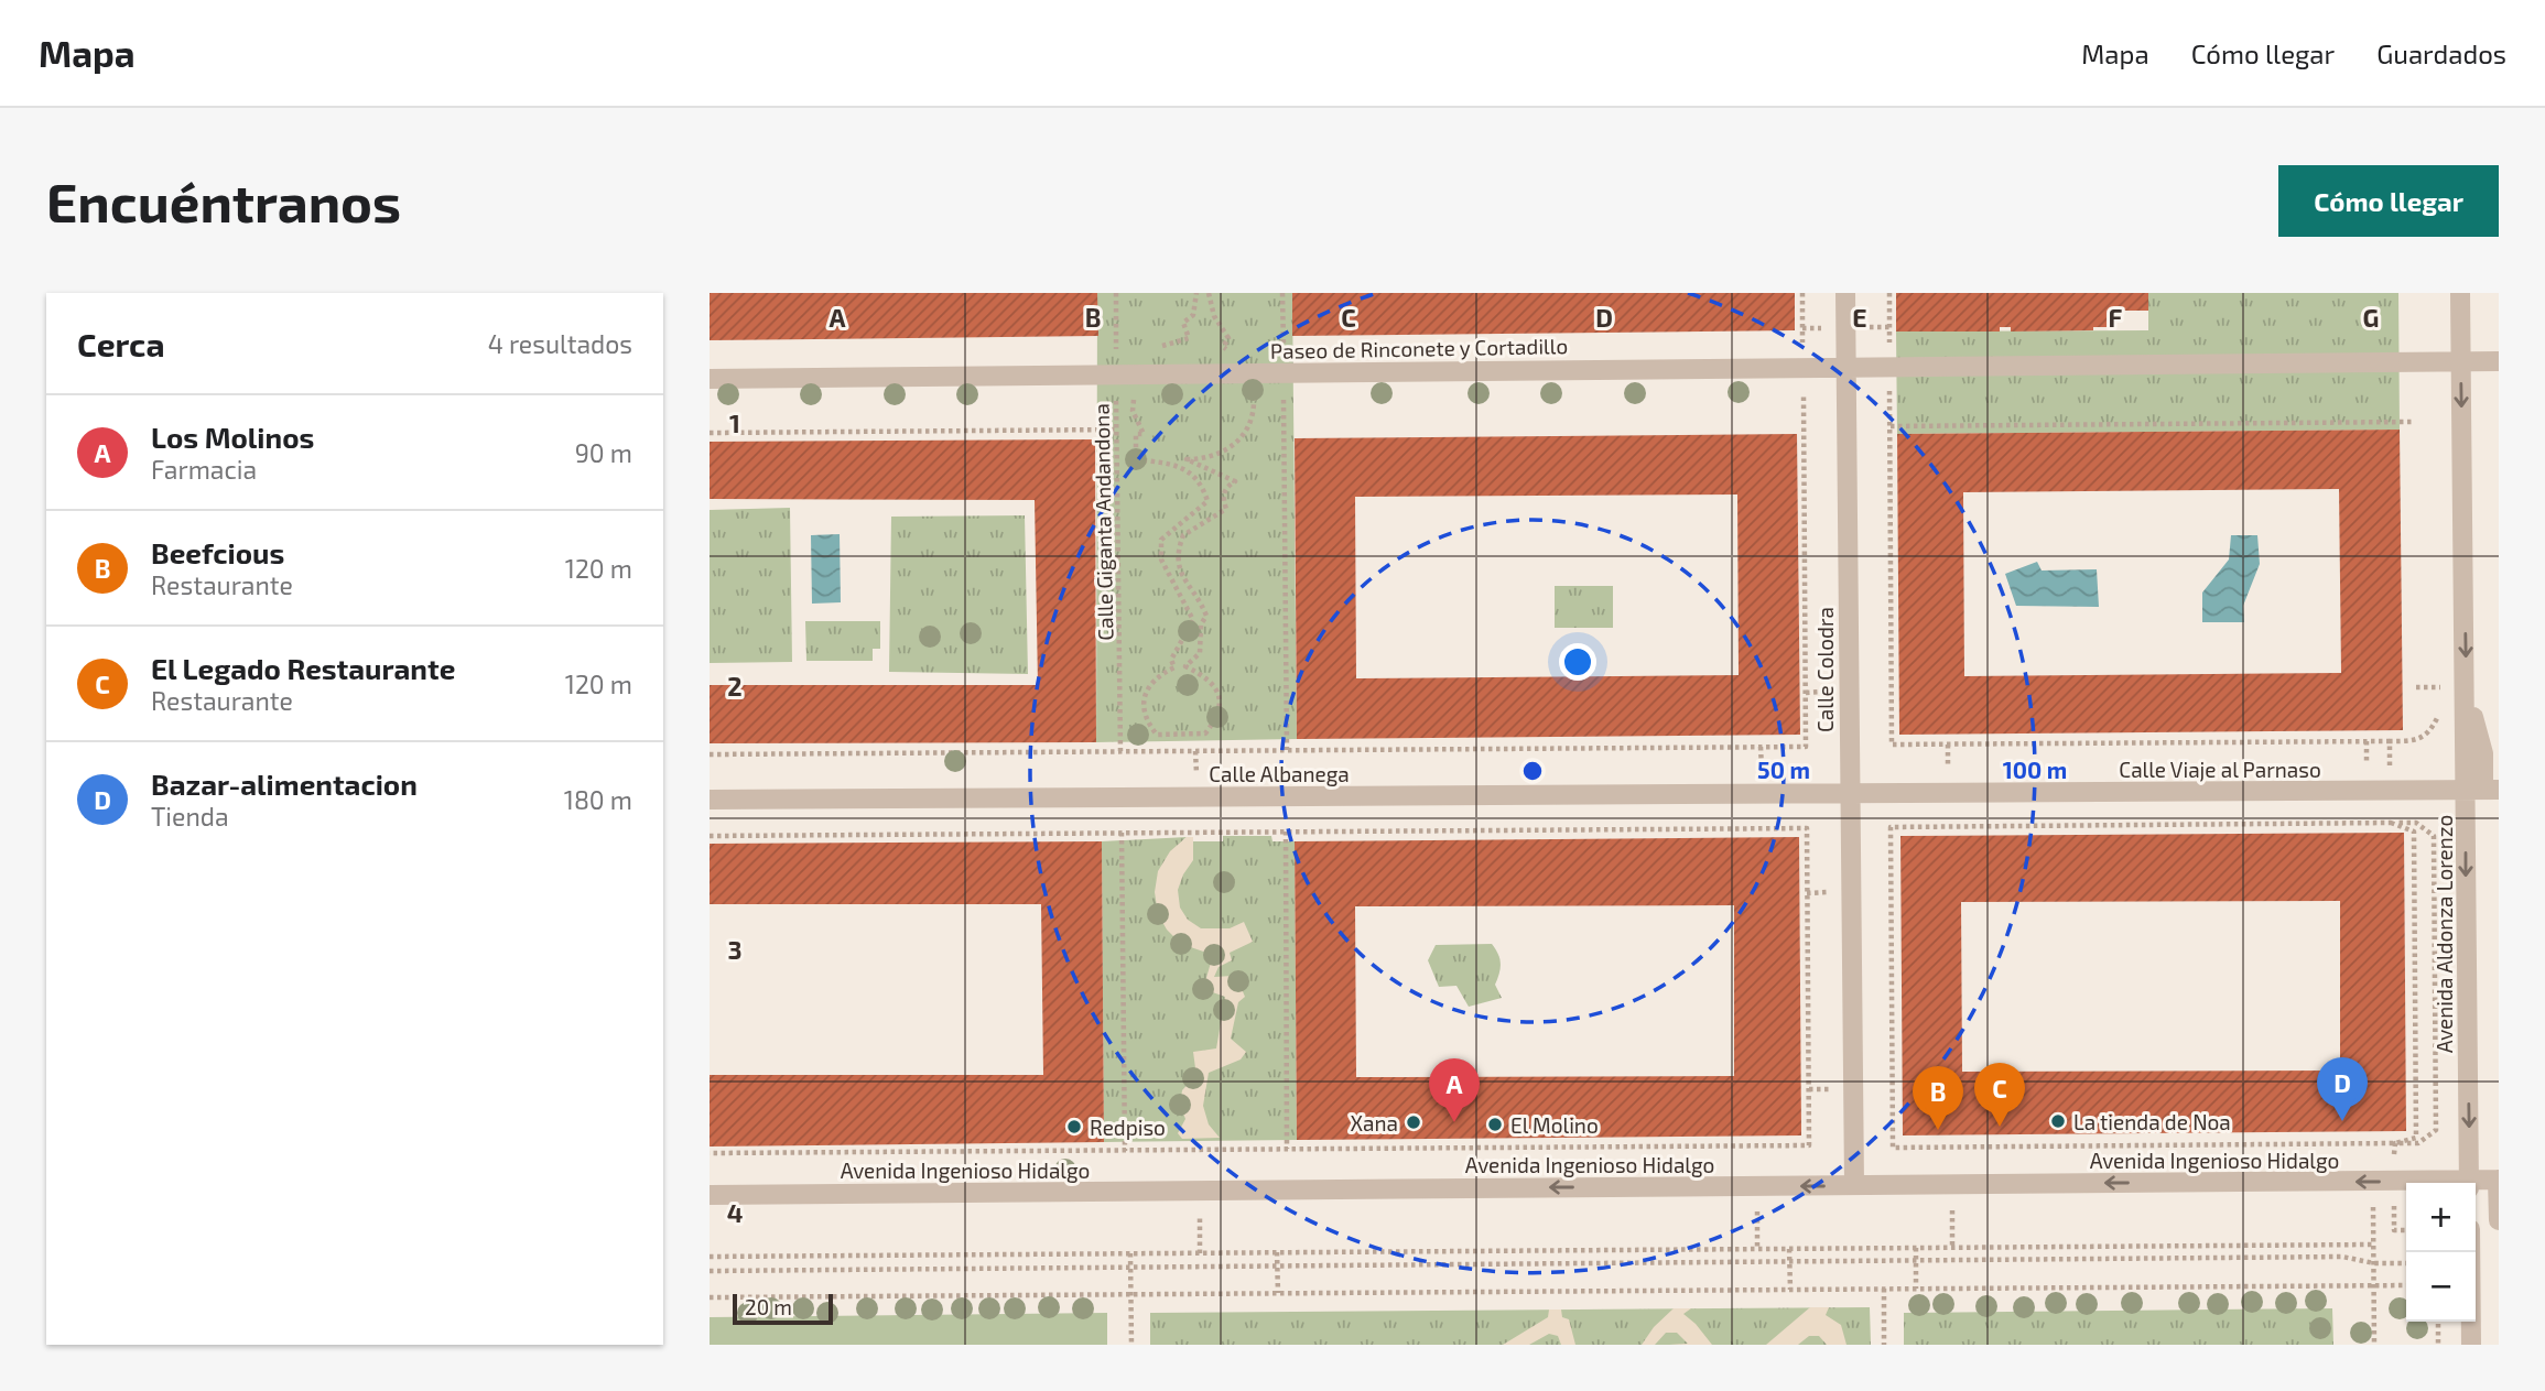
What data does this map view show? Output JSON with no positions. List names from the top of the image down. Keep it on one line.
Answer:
{"streets":{"street":["Paseo de Rinconete y Cortadillo","Calle Colodra","Calle Viaje al Parnaso","Calle Albanega","Avenida Aldonza Lorenzo","Avenida Ingenioso Hidalgo"],"path":["Calle Giganta Andandona"]},"crossings":[["Paseo de Rinconete y Cortadillo","Calle Giganta Andandona"],["Paseo de Rinconete y Cortadillo","Calle Colodra"],["Paseo de Rinconete y Cortadillo","Avenida Aldonza Lorenzo"],["Calle Colodra","Calle Viaje al Parnaso"],["Calle Colodra","Calle Albanega"],["Calle Colodra","Avenida Ingenioso Hidalgo"],["Calle Viaje al Parnaso","Calle Albanega"],["Calle Viaje al Parnaso","Avenida Aldonza Lorenzo"]],"one_way":["Avenida Aldonza Lorenzo","Avenida Ingenioso Hidalgo"],"places":["La tienda de Noa","Xana","El Molino","Redpiso"],"scale_bar":"20 m","page":{"header":"Mapa","nav":["Mapa","Cómo llegar","Guardados"],"buttons":"Cómo llegar","title":"Encuéntranos","heading":["Cerca","4 resultados"],"list":[{"mark":"A","name":"Los Molinos","note":"Farmacia","value":"90 m"},{"mark":"B","name":"Beefcious","note":"Restaurante","value":"120 m"},{"mark":"C","name":"El Legado Restaurante","note":"Restaurante","value":"120 m"},{"mark":"D","name":"Bazar-alimentacion","note":"Tienda","value":"180 m"}],"pins":["D","A","C","B"],"map_buttons":["+","−"],"scale":"20 m"},"grid":{"columns":["A","B","C","D","E","F","G"],"rows":["1","2","3","4"]},"rings":["50 m","100 m"]}
